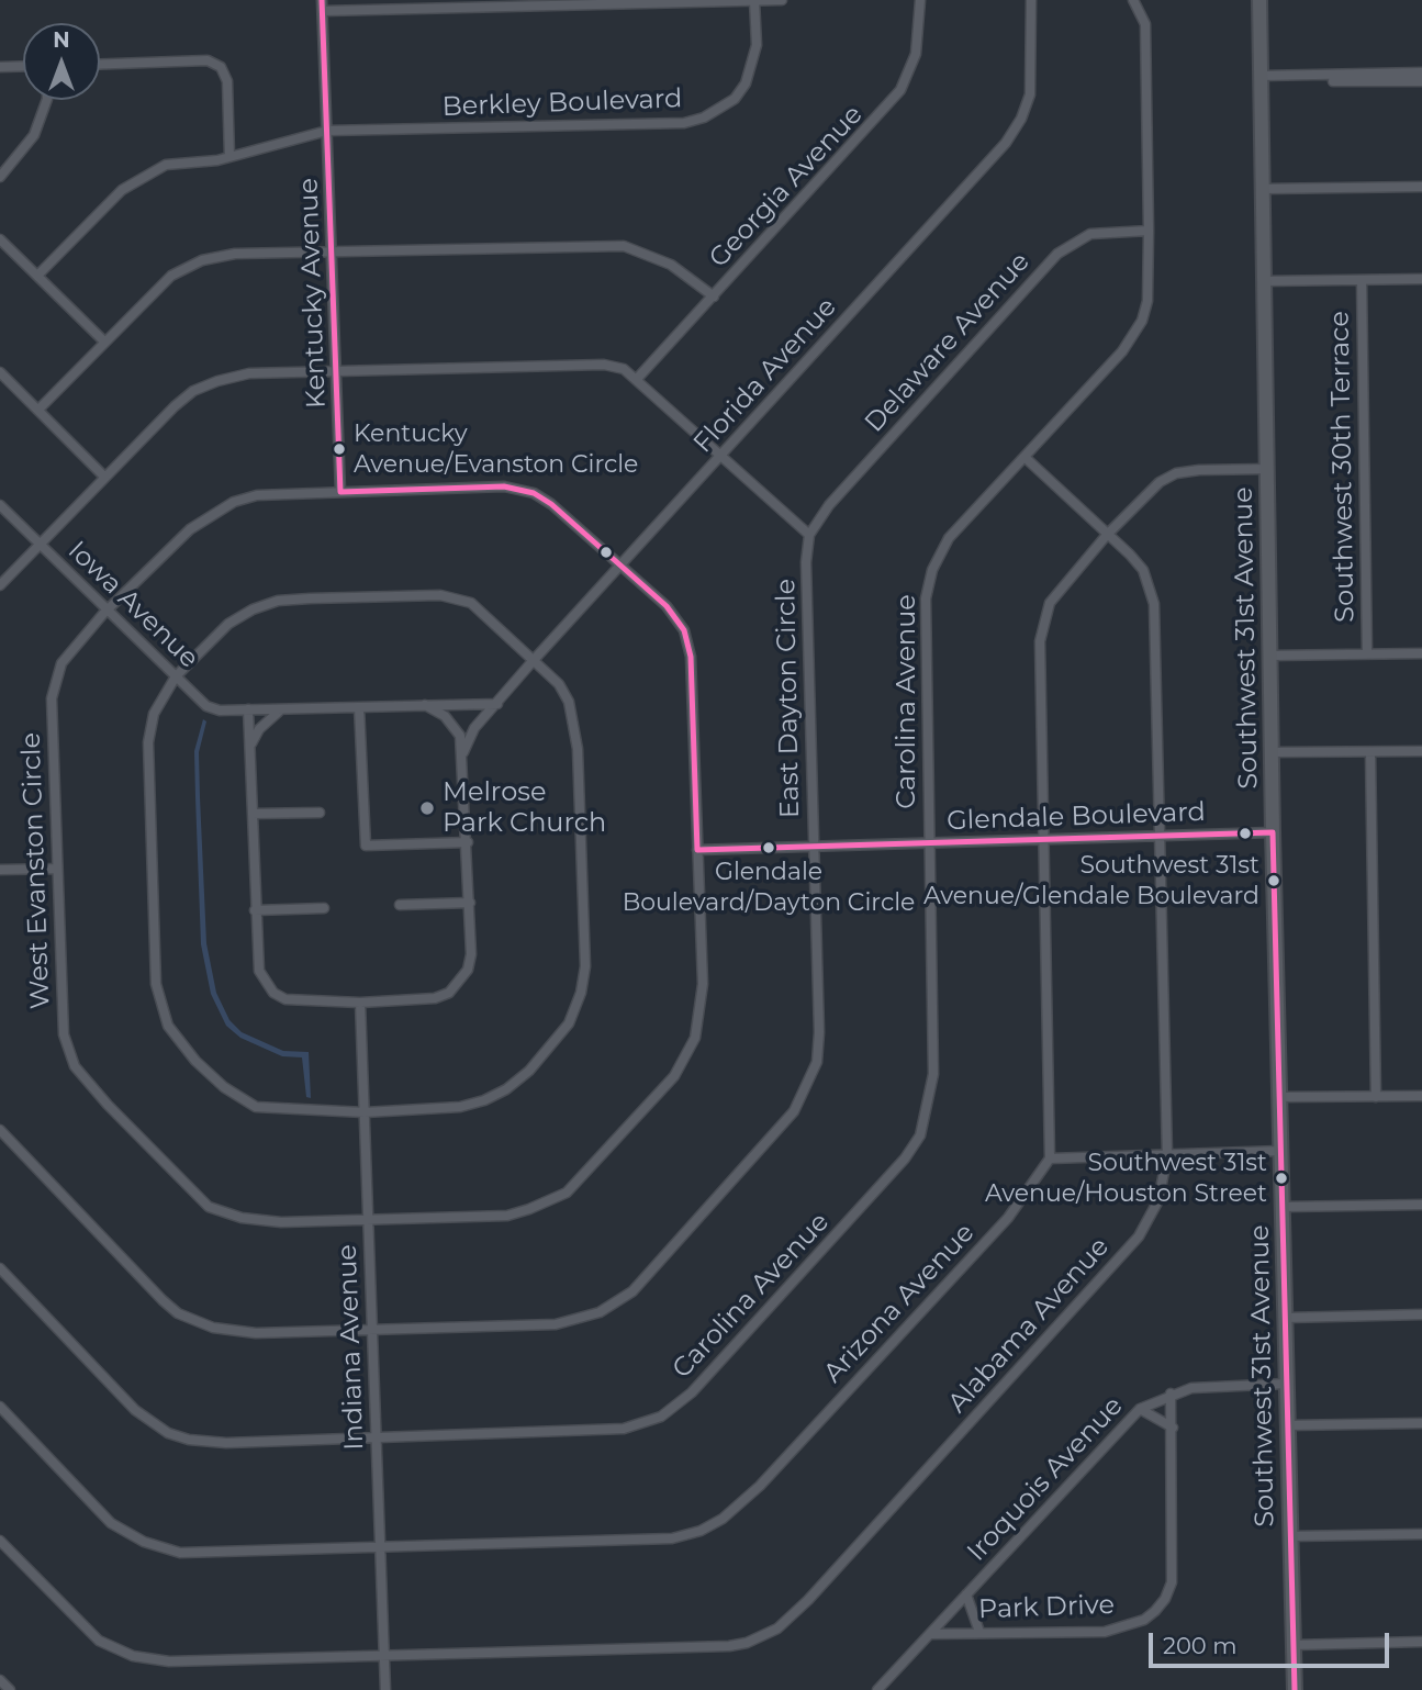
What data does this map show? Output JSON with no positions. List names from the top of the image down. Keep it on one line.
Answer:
{"streets":{"main road":["Southwest 31st Avenue"],"street":["Berkley Boulevard","Georgia Avenue","Kentucky Avenue","Delaware Avenue","Florida Avenue","Southwest 30th Terrace","Iowa Avenue","East Dayton Circle","Carolina Avenue","Glendale Boulevard","West Evanston Circle","Arizona Avenue","Alabama Avenue","Indiana Avenue","Iroquois Avenue","Park Drive"]},"crossings":[["Berkley Boulevard","Kentucky Avenue"],["Kentucky Avenue","West Evanston Circle"],["Delaware Avenue","East Dayton Circle"],["Delaware Avenue","Carolina Avenue"],["Florida Avenue","Iowa Avenue"],["Florida Avenue","West Evanston Circle"],["Iowa Avenue","West Evanston Circle"],["Southwest 31st Avenue","Glendale Boulevard"],["Southwest 31st Avenue","Iroquois Avenue"],["East Dayton Circle","Glendale Boulevard"],["East Dayton Circle","Indiana Avenue"],["Carolina Avenue","Glendale Boulevard"],["Carolina Avenue","Alabama Avenue"],["Carolina Avenue","Indiana Avenue"],["Glendale Boulevard","West Evanston Circle"],["Glendale Boulevard","Alabama Avenue"],["West Evanston Circle","Indiana Avenue"],["Arizona Avenue","Indiana Avenue"],["Alabama Avenue","Indiana Avenue"],["Iroquois Avenue","Park Drive"]],"places":["Kentucky Avenue/Evanston Circle","Melrose Park Church","Glendale Boulevard/Dayton Circle","Southwest 31st Avenue/Glendale Boulevard","Southwest 31st Avenue/Houston Street"],"scale_bar":"200 m","north":"top"}
